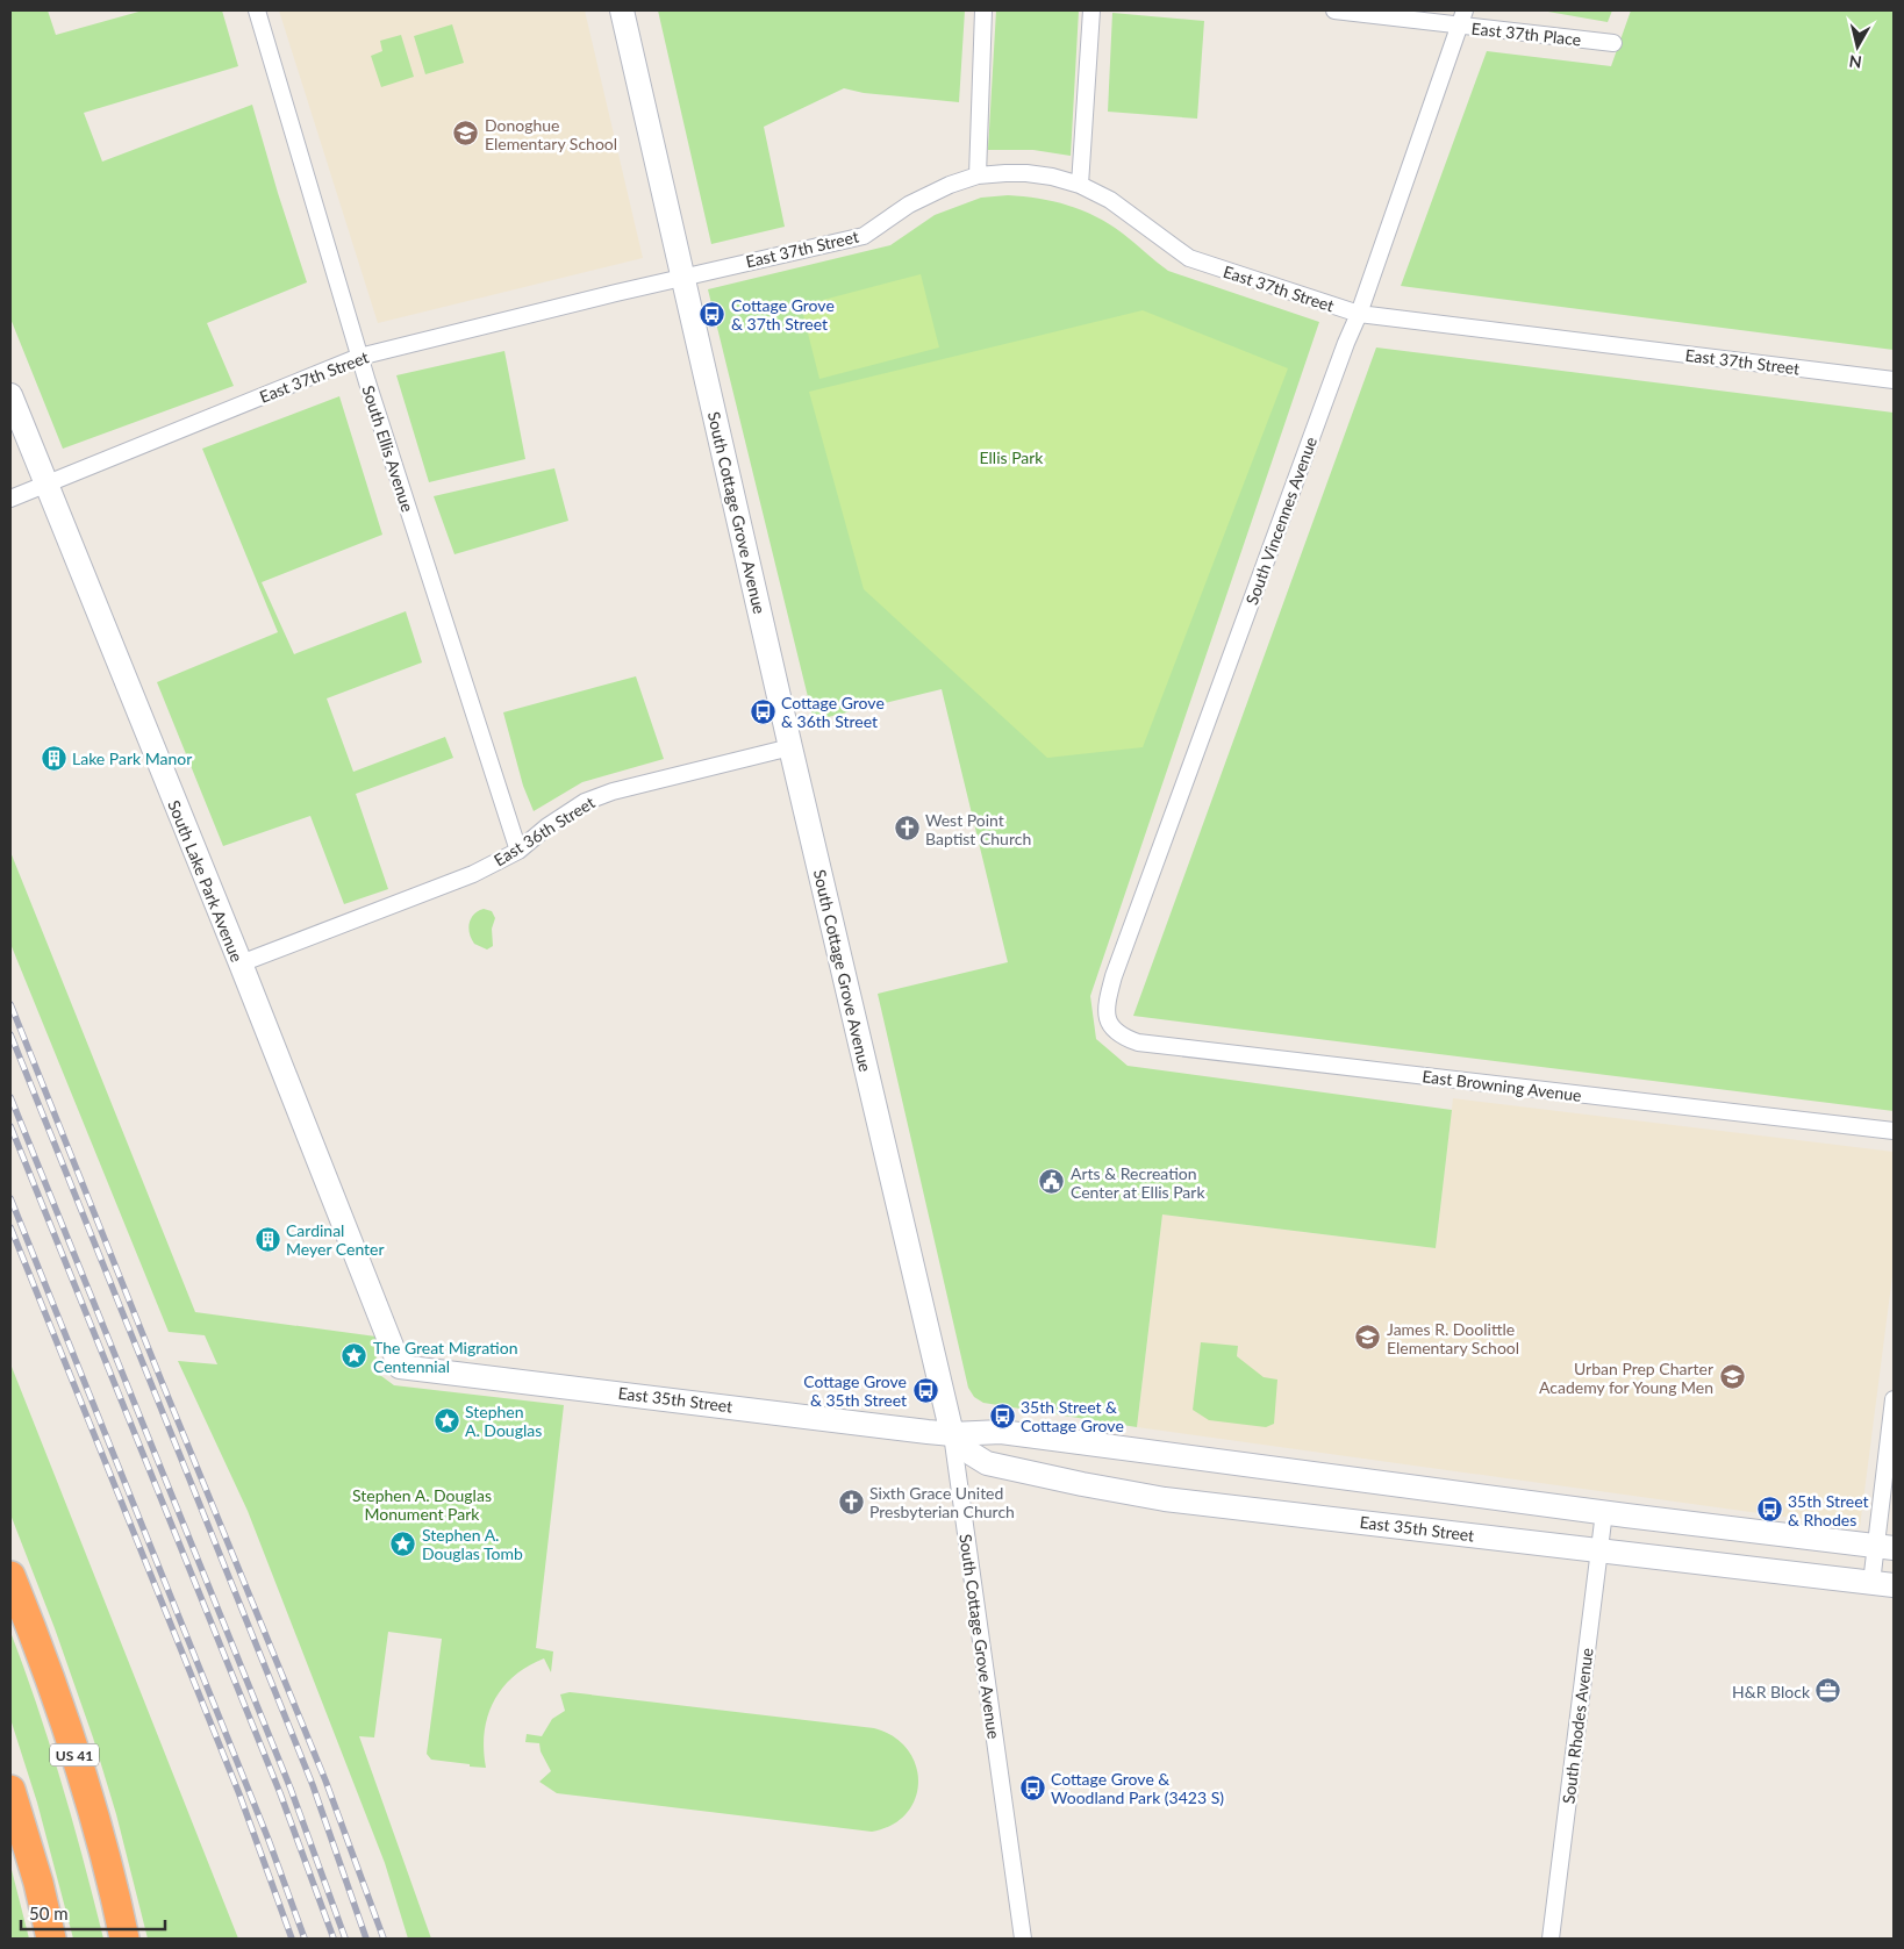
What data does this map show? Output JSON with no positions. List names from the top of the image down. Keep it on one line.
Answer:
{"streets":{"highway":["US 41"],"main road":["South Cottage Grove Avenue","South Lake Park Avenue","East 35th Street"],"street":["East 37th Place","East 37th Street","South Ellis Avenue","South Vincennes Avenue","East 36th Street","East Browning Avenue","South Rhodes Avenue"]},"crossings":[["East 37th Place","South Vincennes Avenue"],["East 37th Street","South Ellis Avenue"],["East 37th Street","South Cottage Grove Avenue"],["East 37th Street","South Vincennes Avenue"],["East 37th Street","South Lake Park Avenue"],["South Ellis Avenue","East 36th Street"],["South Cottage Grove Avenue","East 36th Street"],["South Cottage Grove Avenue","East 35th Street"],["South Vincennes Avenue","East Browning Avenue"],["East 36th Street","South Lake Park Avenue"],["South Lake Park Avenue","East 35th Street"],["East 35th Street","South Rhodes Avenue"]],"parks":["Ellis Park","Stephen A. Douglas Monument Park"],"places":{"school or university":["Donoghue Elementary School","James R. Doolittle Elementary School","Urban Prep Charter Academy for Young Men"],"bus stop":["Cottage Grove & 37th Street","Cottage Grove & 36th Street","Cottage Grove & 35th Street","35th Street & Cottage Grove","35th Street & Rhodes","Cottage Grove & Woodland Park (3423 S)"],"building":["Lake Park Manor","Cardinal Meyer Center"],"church":["West Point Baptist Church","Sixth Grace United Presbyterian Church"],"public building":["Arts & Recreation Center at Ellis Park"],"place":["The Great Migration Centennial","Stephen A. Douglas","Stephen A. Douglas Tomb"],"office":["H&R Block"]},"scale_bar":"50 m","north":"bottom"}
